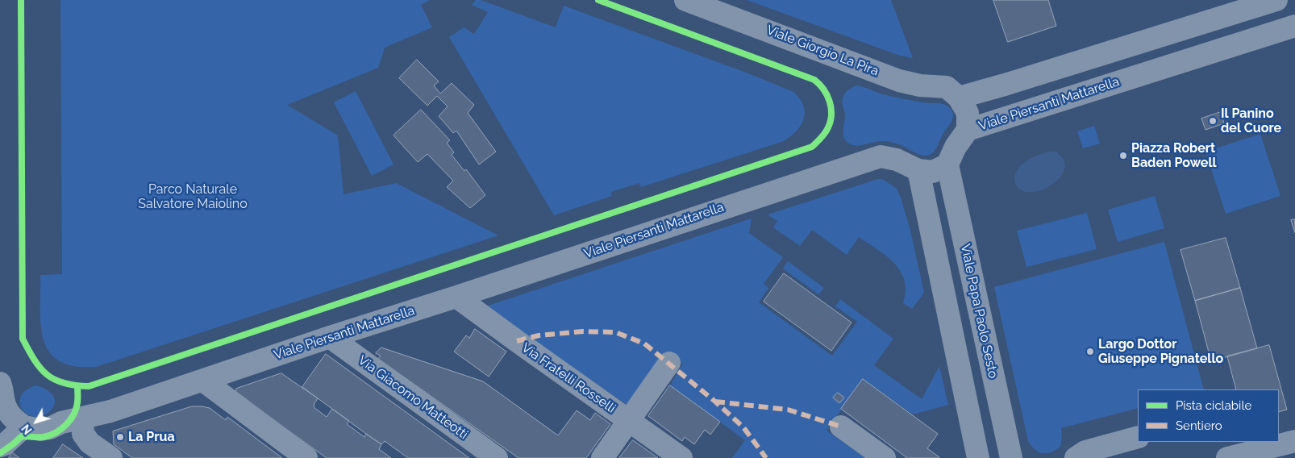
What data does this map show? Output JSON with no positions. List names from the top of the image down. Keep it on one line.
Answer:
{"streets":{"street":["Viale Giorgio La Pira","Viale Piersanti Mattarella","Viale Papa Paolo Sesto","Via Fratelli Rosselli","Via Giacomo Matteotti"]},"crossings":[["Viale Piersanti Mattarella","Viale Papa Paolo Sesto"],["Viale Piersanti Mattarella","Via Fratelli Rosselli"],["Viale Piersanti Mattarella","Via Giacomo Matteotti"]],"parks":["Parco Naturale Salvatore Maiolino"],"places":["Il Panino del Cuore","Piazza Robert Baden Powell","Largo Dottor Giuseppe Pignatello","La Prua"],"legend":["Pista ciclabile","Sentiero"],"north":"bottom left"}
